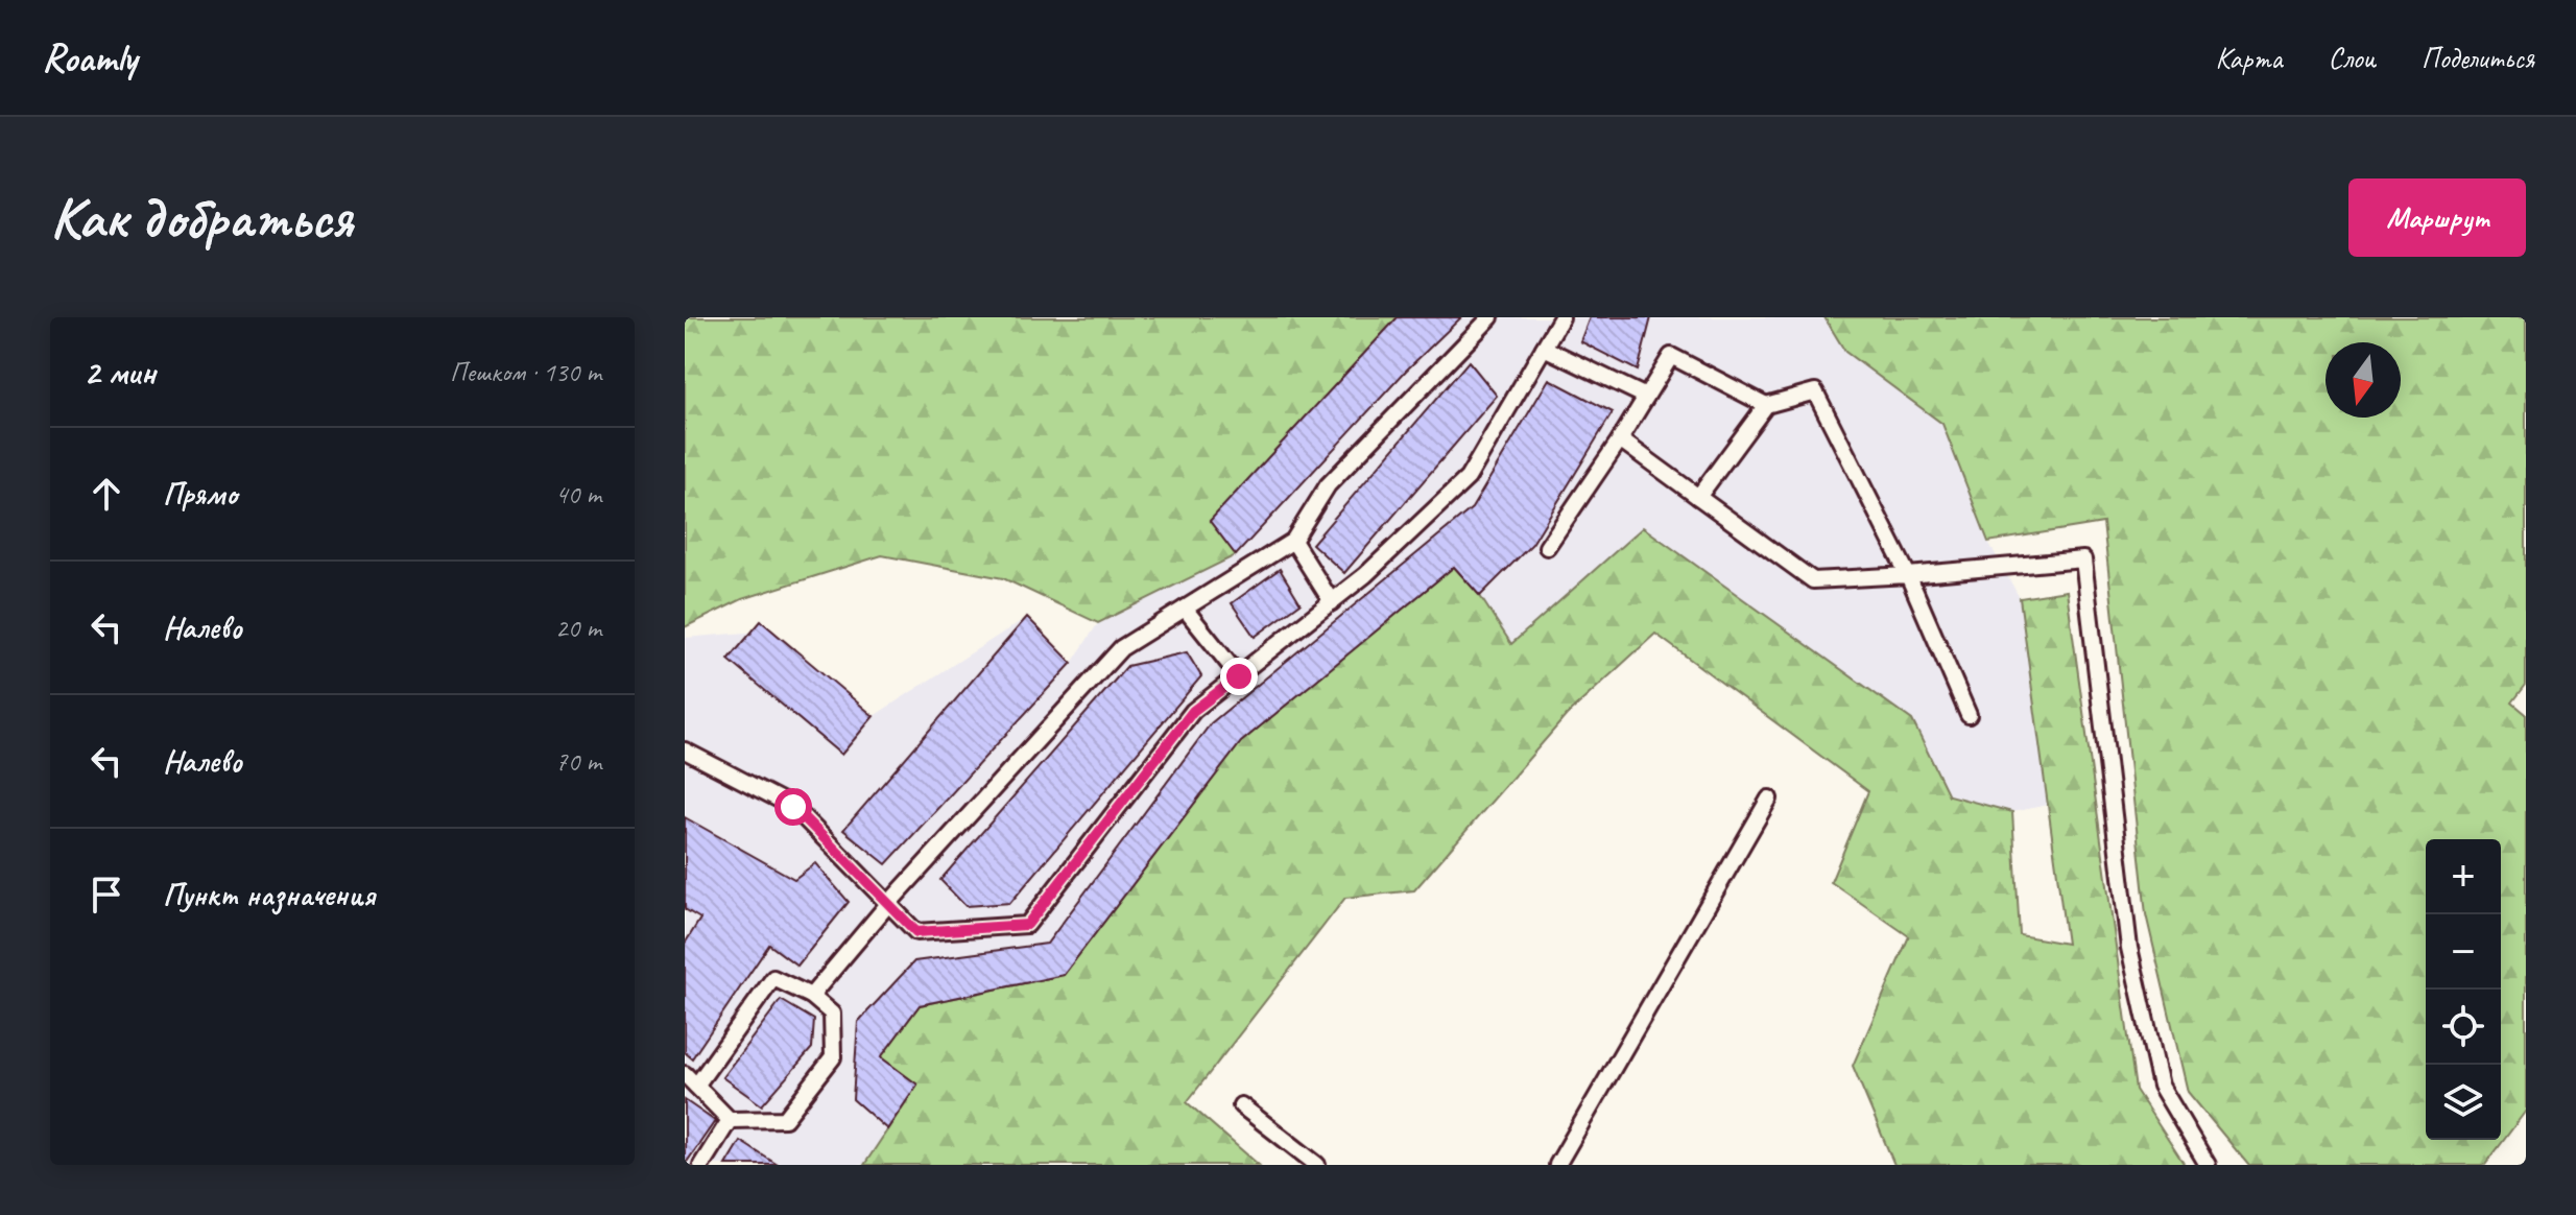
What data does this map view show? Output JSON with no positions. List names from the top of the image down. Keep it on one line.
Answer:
{"north":"bottom","page":{"header":"Roamly","nav":["Карта","Слои","Поделиться"],"buttons":"Маршрут","title":"Как добраться","heading":["2 мин","Пешком · 130 m"],"list":[["Прямо","40 m"],["Налево","20 m"],["Налево","70 m"],"Пункт назначения"],"map_buttons":["+","−"]}}
